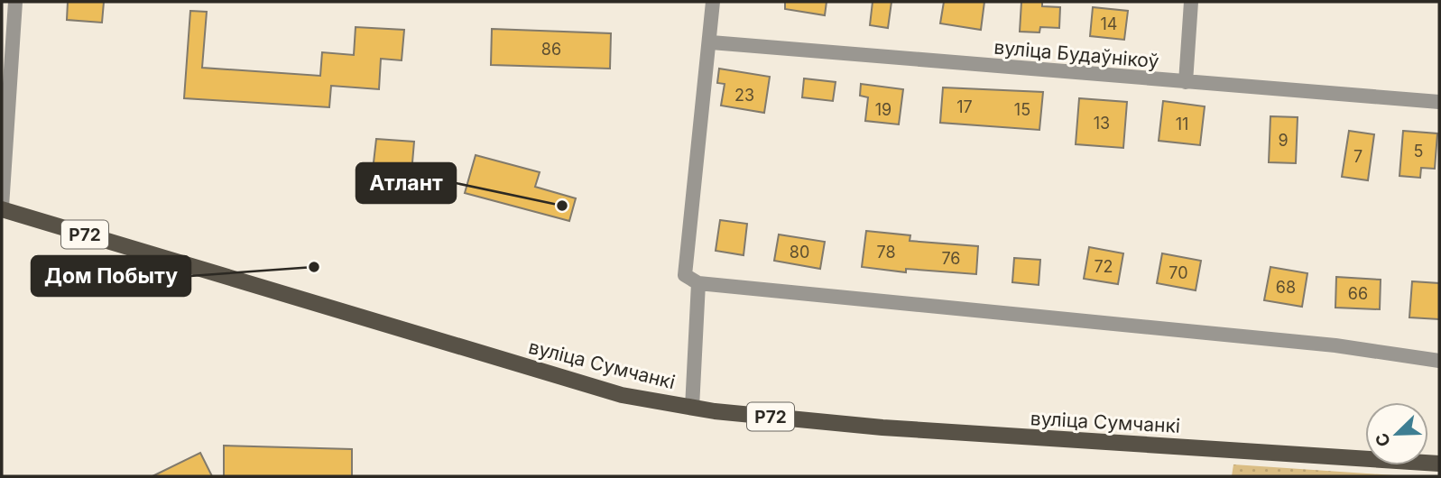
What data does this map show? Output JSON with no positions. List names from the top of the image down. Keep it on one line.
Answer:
{"streets":{"main road":["Р72","вуліца Сумчанкі"],"street":["вуліца Будаўнікоў"]},"places":["Атлант","Дом Побыту"],"house_numbers":["14","86","23","17","19","15","13","11","9","5","7","80","78","76","72","70","68","66"],"north":"bottom left"}
